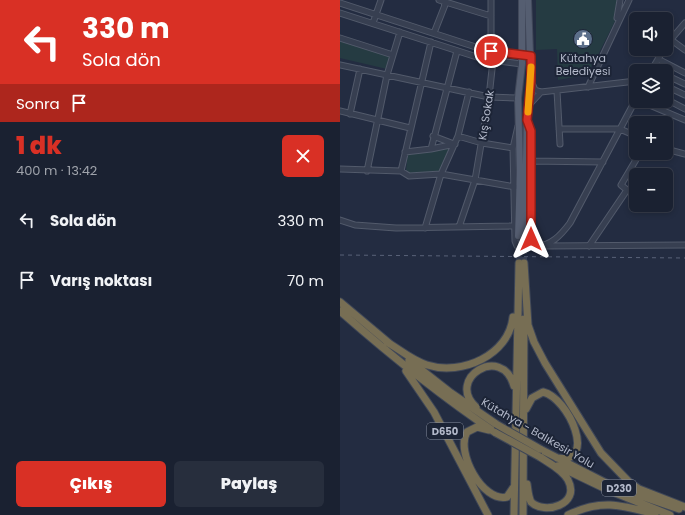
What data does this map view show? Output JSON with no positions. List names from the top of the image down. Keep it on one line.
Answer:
{"streets":{"highway":["D650","Kütahya - Balıkesir Yolu","D230"],"street":["Kış Sokak"]},"crossings":[["D650","Kütahya - Balıkesir Yolu"],["Kütahya - Balıkesir Yolu","D230"]],"places":{"public building":["Kütahya Belediyesi"]},"page":{"turn":["330 m","Sola dön"],"map_buttons":["+","−"],"then":"Sonra","heading":["1 dk","400 m · 13:42"],"list":[{"name":"Sola dön","value":"330 m"},{"name":"Varış noktası","value":"70 m"}],"buttons":["Çıkış","Paylaş"]}}
